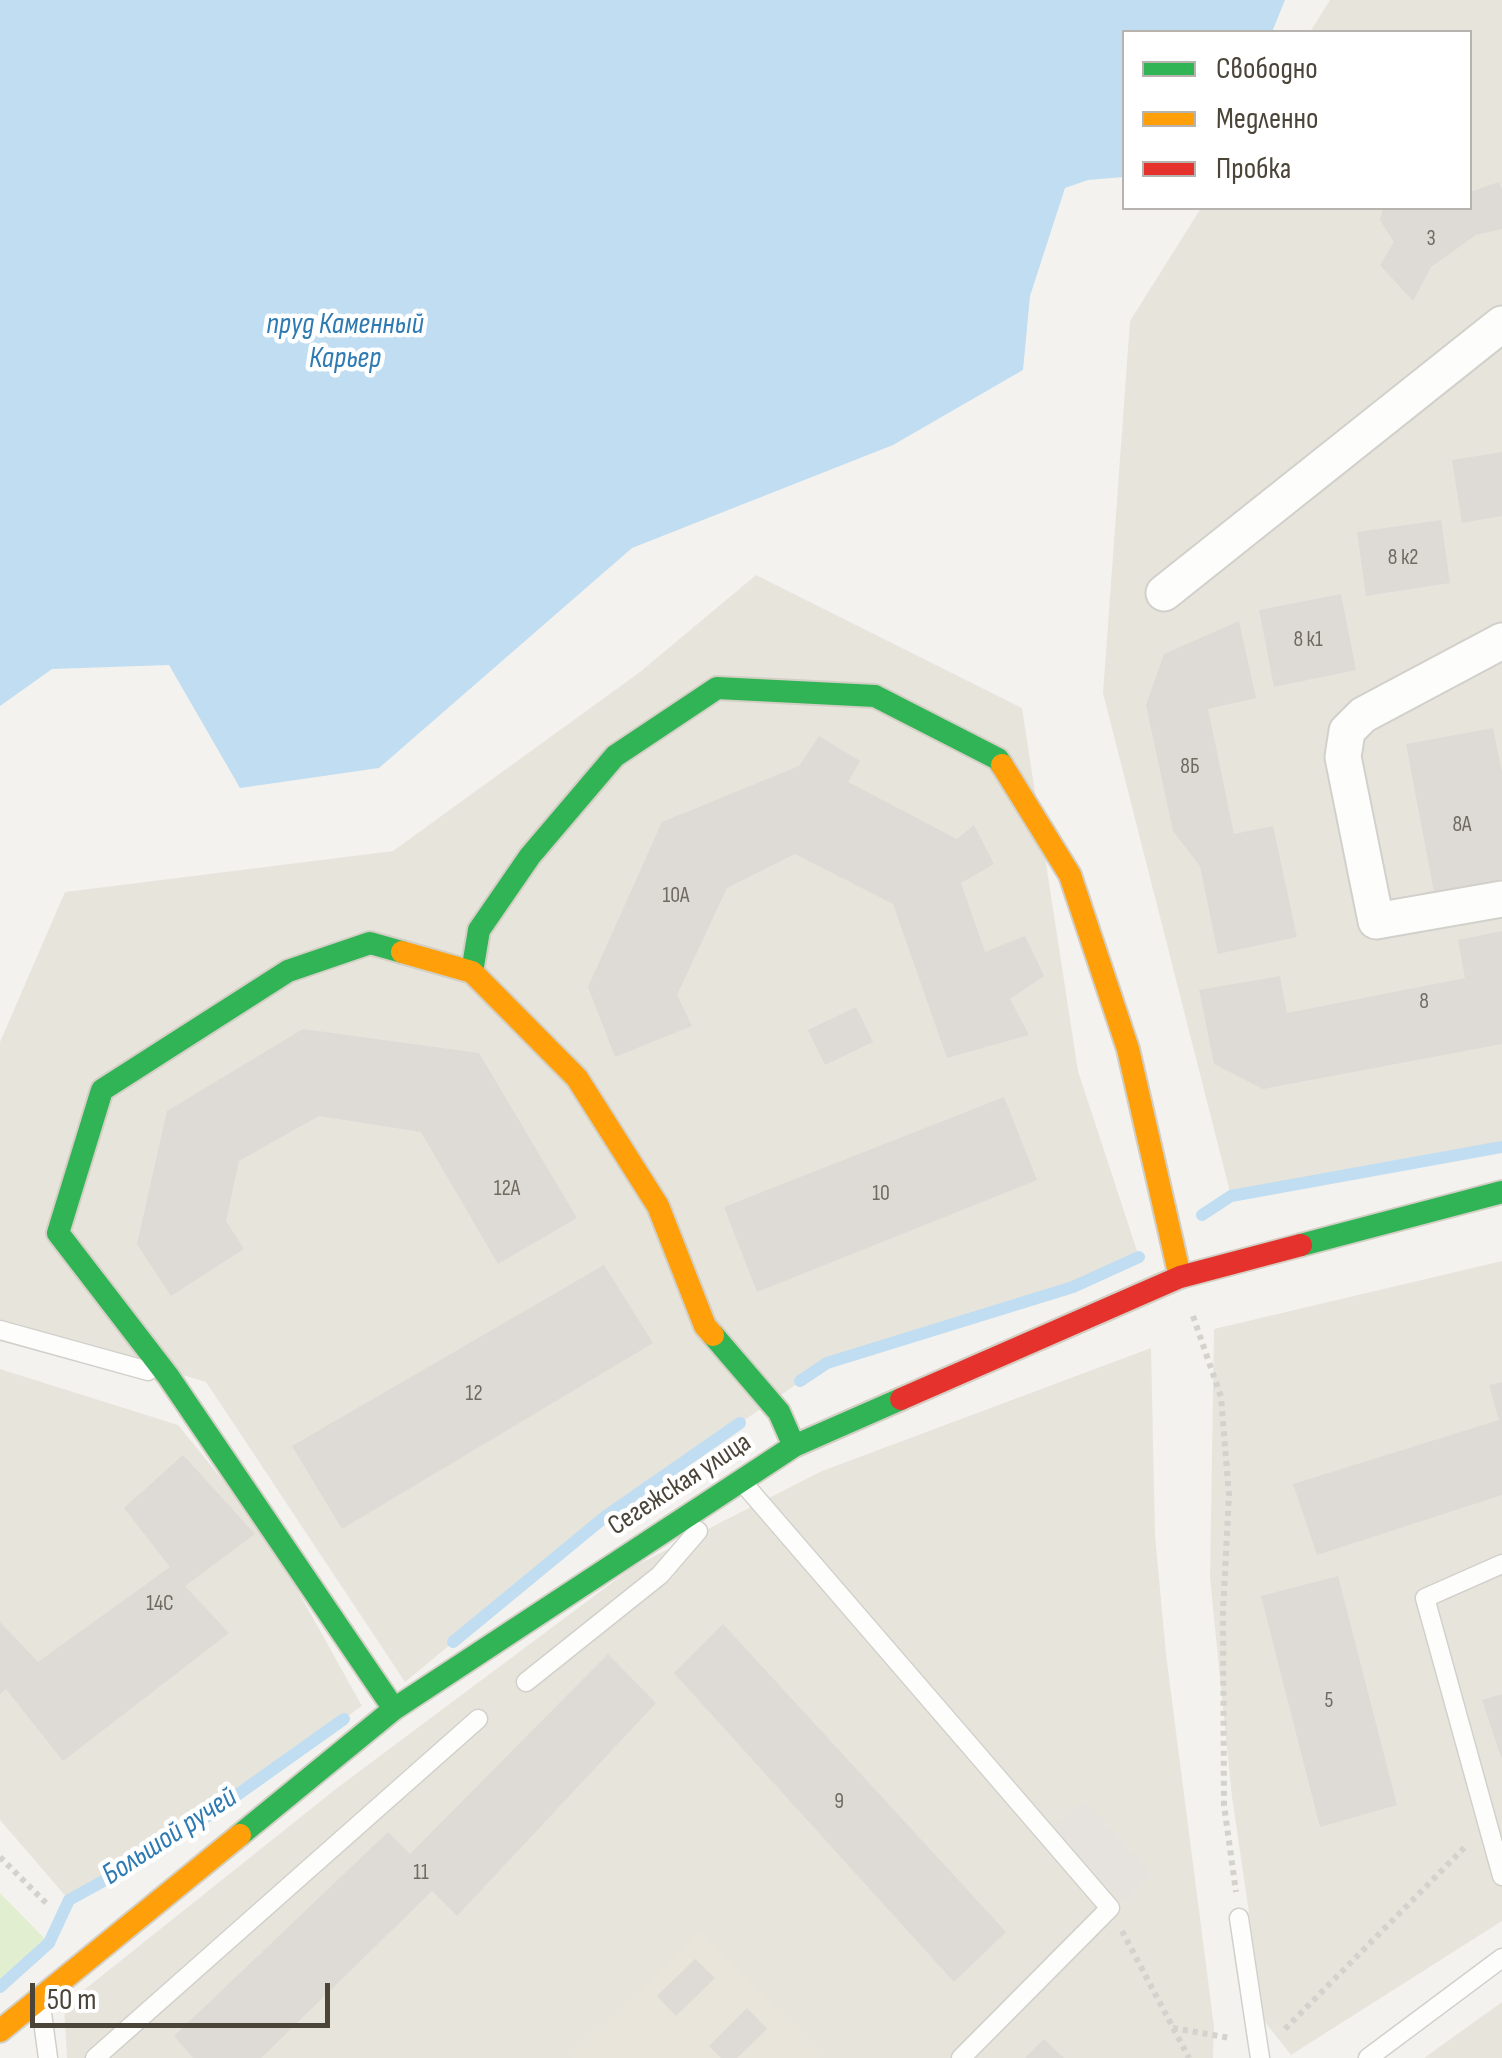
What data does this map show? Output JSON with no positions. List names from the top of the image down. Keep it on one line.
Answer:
{"streets":{"street":["Сегежская улица"]},"water":["пруд Каменный Карьер","Большой ручей"],"house_numbers":["3","8 к2","8 к1","8Б","8А","10А","8","12А","10","12","14С","5","9","11"],"legend":["Свободно","Медленно","Пробка"],"scale_bar":"50 m"}
